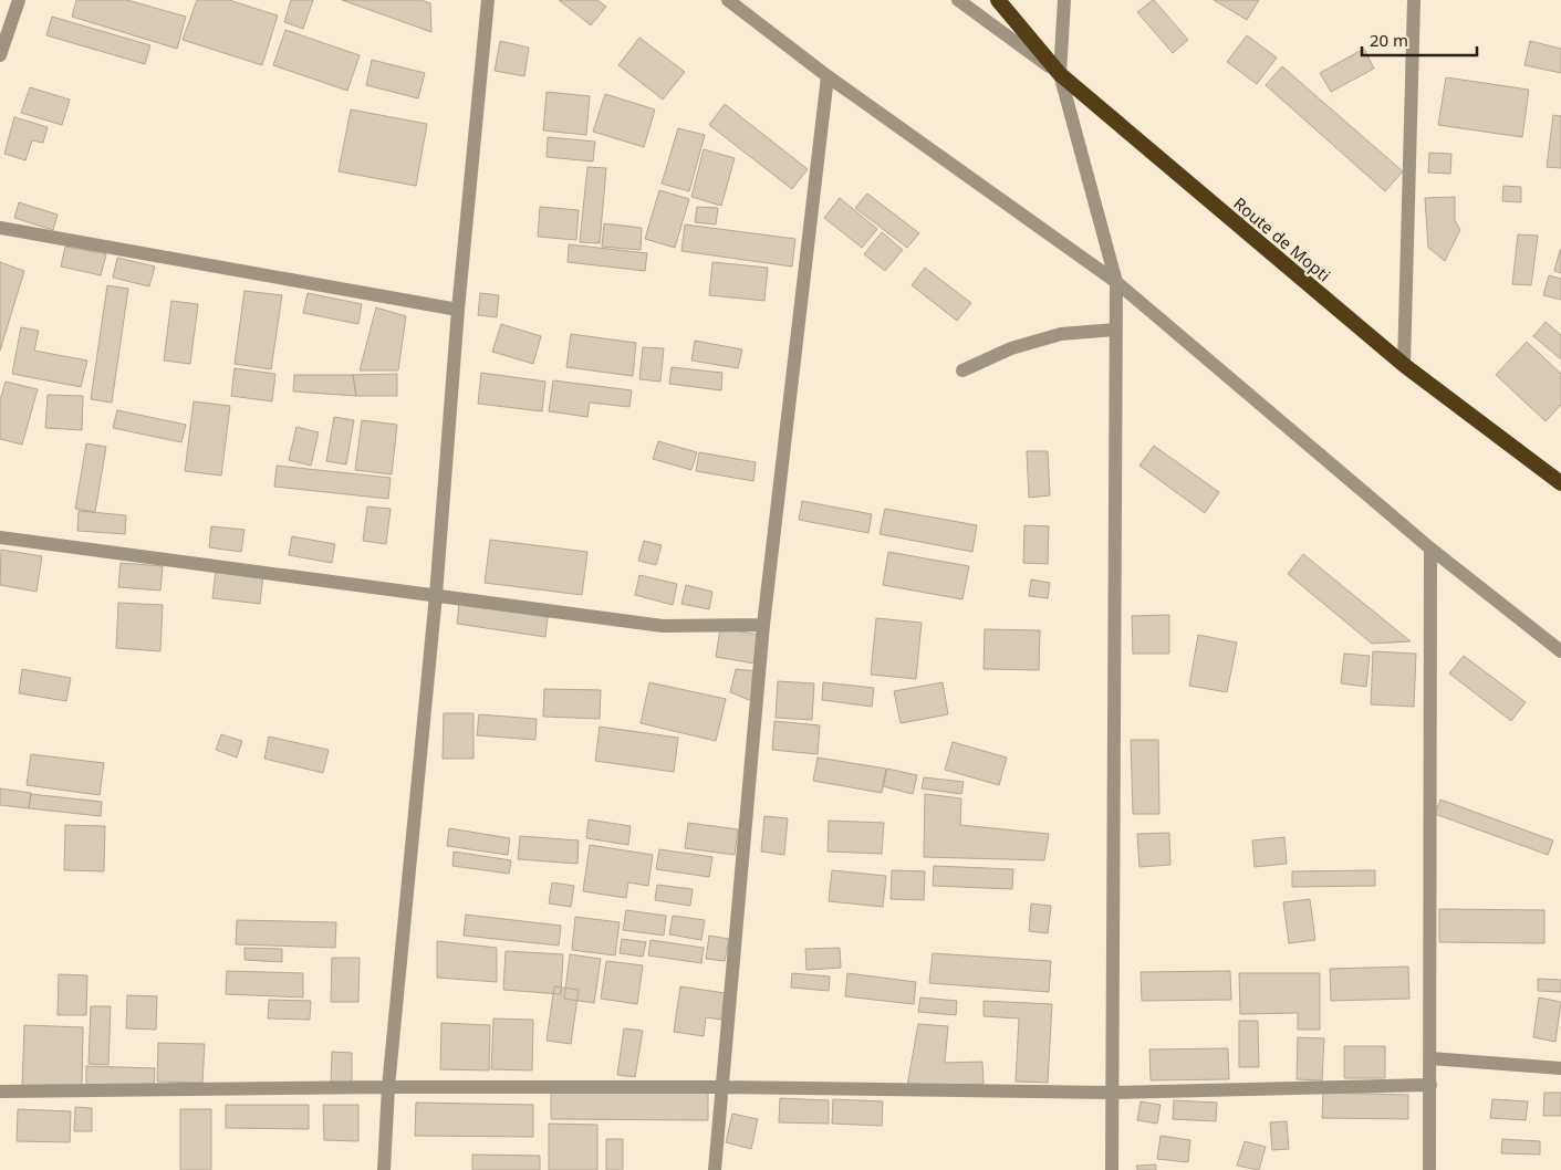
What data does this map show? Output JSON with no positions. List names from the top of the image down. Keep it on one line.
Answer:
{"streets":{"highway":["Route de Mopti"]},"scale_bar":"20 m"}
